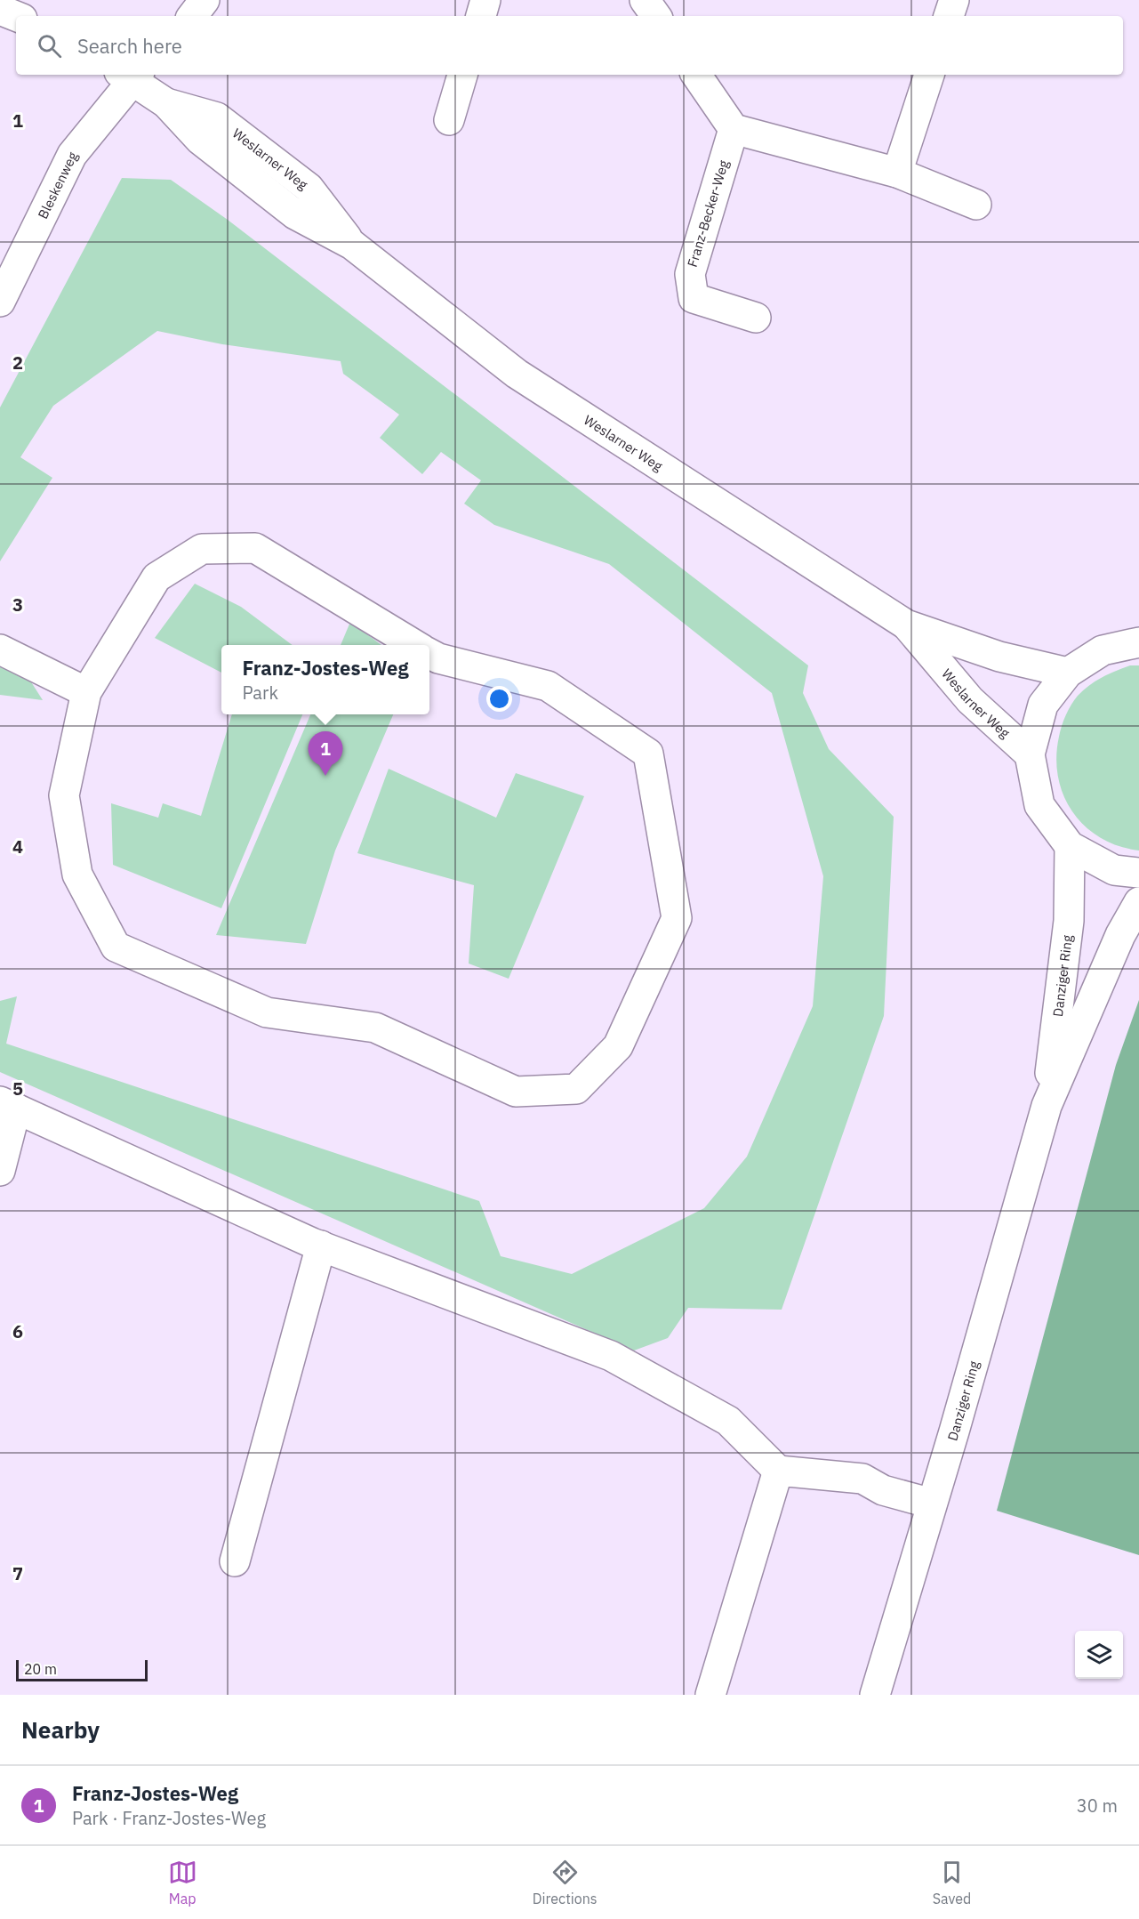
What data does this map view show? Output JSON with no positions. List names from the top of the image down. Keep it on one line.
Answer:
{"streets":{"street":["Weslarner Weg","Bleskenweg","Franz-Becker-Weg","Danziger Ring"]},"crossings":[["Weslarner Weg","Bleskenweg"]],"scale_bar":"20 m","page":{"search":"Search here","popup":["Franz-Jostes-Weg","Park"],"pins":"1","scale":"20 m","heading":"Nearby","list":[{"mark":"1","name":"Franz-Jostes-Weg","note":"Park · Franz-Jostes-Weg","value":"30 m"}],"nav":["Map","Directions","Saved"]},"grid":{"rows":["1","2","3","4","5","6","7"]}}
